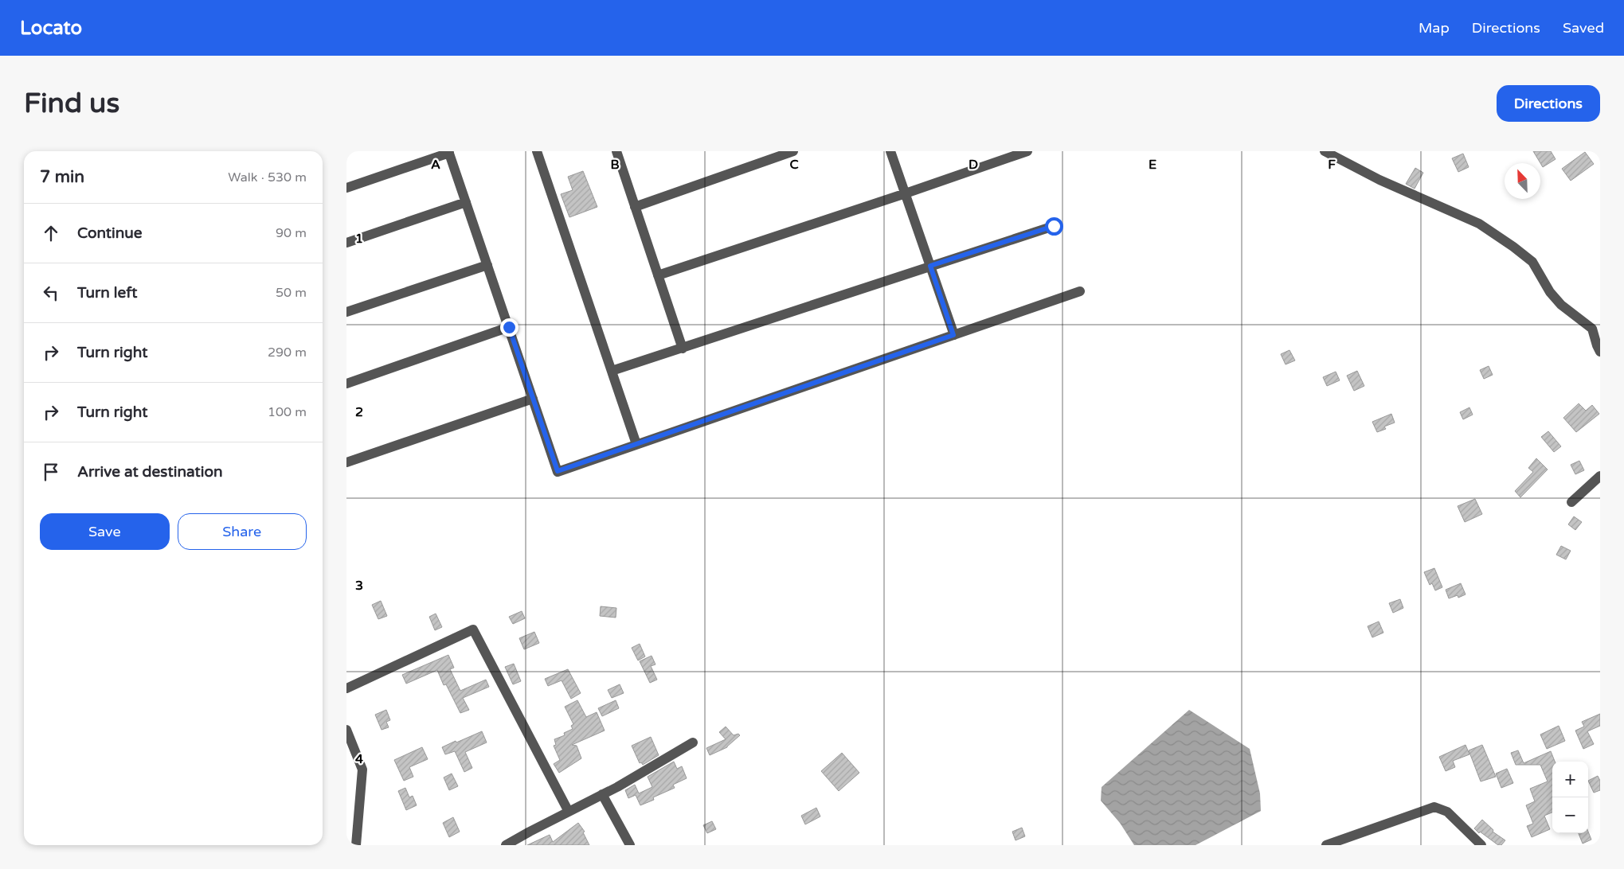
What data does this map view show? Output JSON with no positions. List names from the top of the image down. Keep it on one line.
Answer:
{"north":"top left","page":{"header":"Locato","nav":["Map","Directions","Saved"],"buttons":["Directions",["Save","Share"]],"title":"Find us","heading":["7 min","Walk · 530 m"],"list":[["Continue","90 m"],["Turn left","50 m"],["Turn right","290 m"],["Turn right","100 m"],"Arrive at destination"],"map_buttons":["+","−"]},"grid":{"columns":["A","B","C","D","E","F"],"rows":["1","2","3","4"]}}
